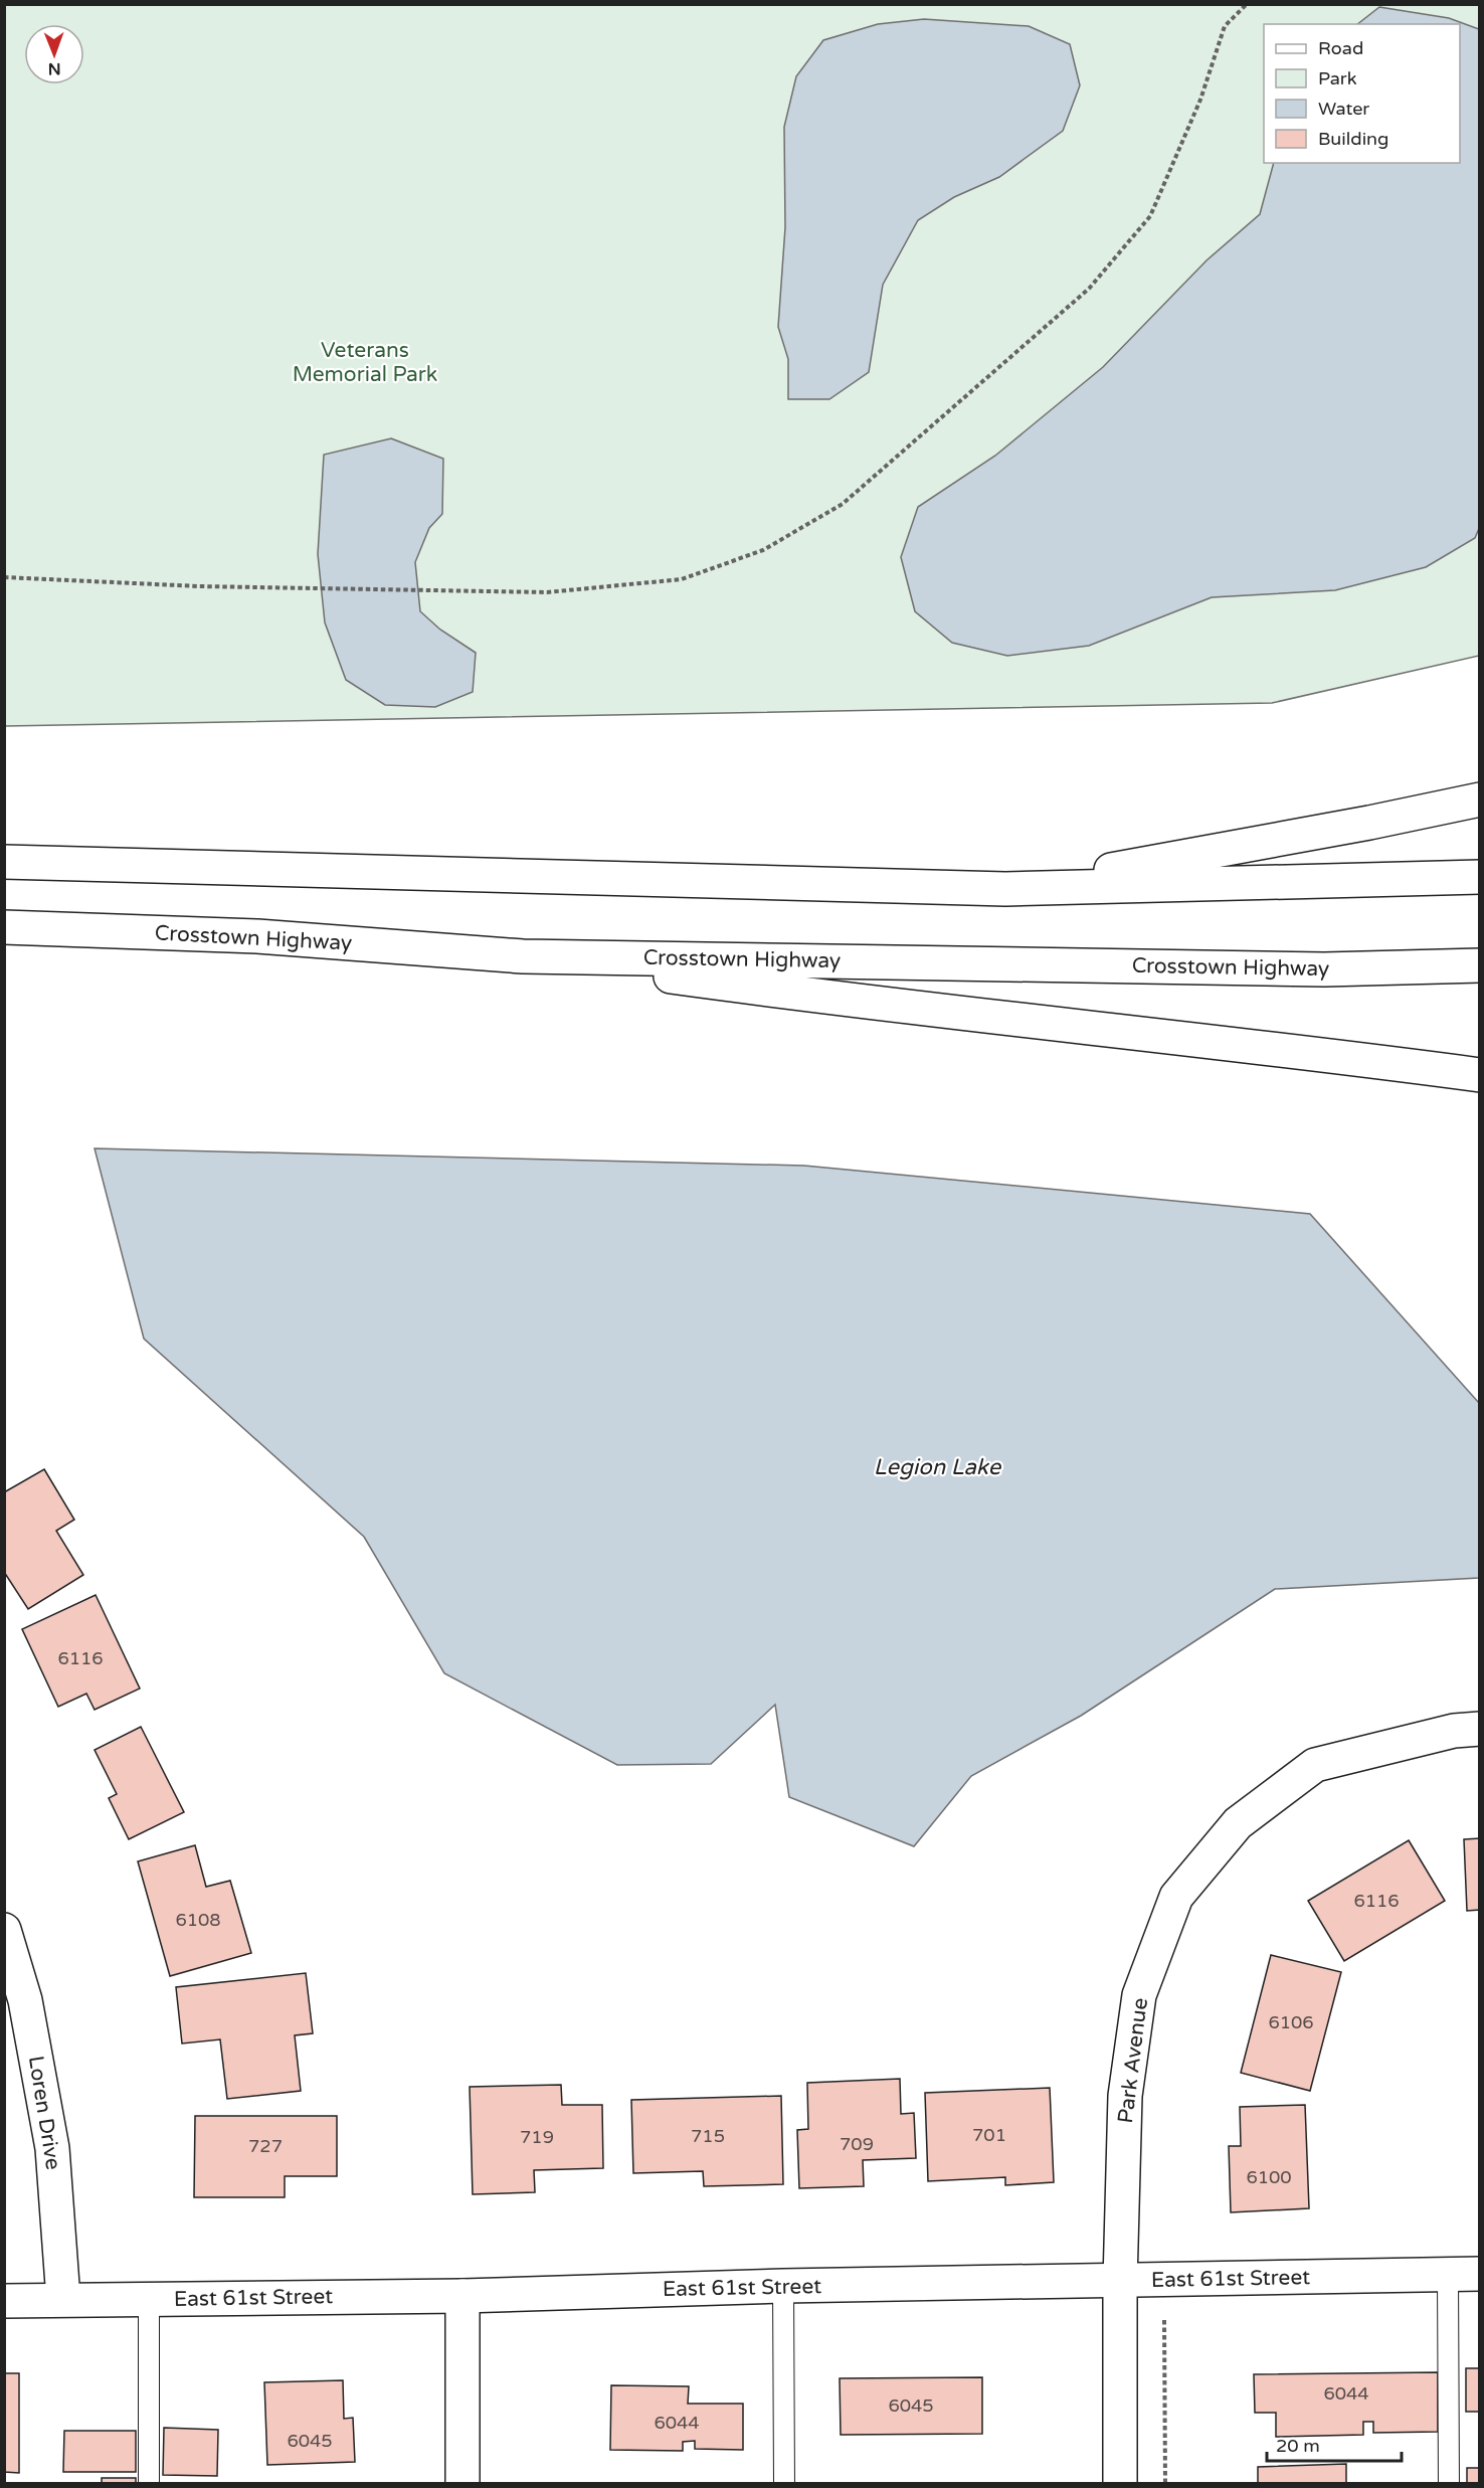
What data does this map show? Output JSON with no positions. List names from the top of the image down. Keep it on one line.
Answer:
{"streets":{"main road":["Crosstown Highway","Park Avenue","Loren Drive","East 61st Street"]},"crossings":[["Park Avenue","East 61st Street"],["Loren Drive","East 61st Street"]],"water":["Legion Lake"],"parks":["Veterans Memorial Park"],"house_numbers":["6116","6116","6108","6106","701","715","719","709","727","6100","6044","6045","6044","6045"],"legend":["Road","Park","Water","Building"],"scale_bar":"20 m","north":"bottom"}
